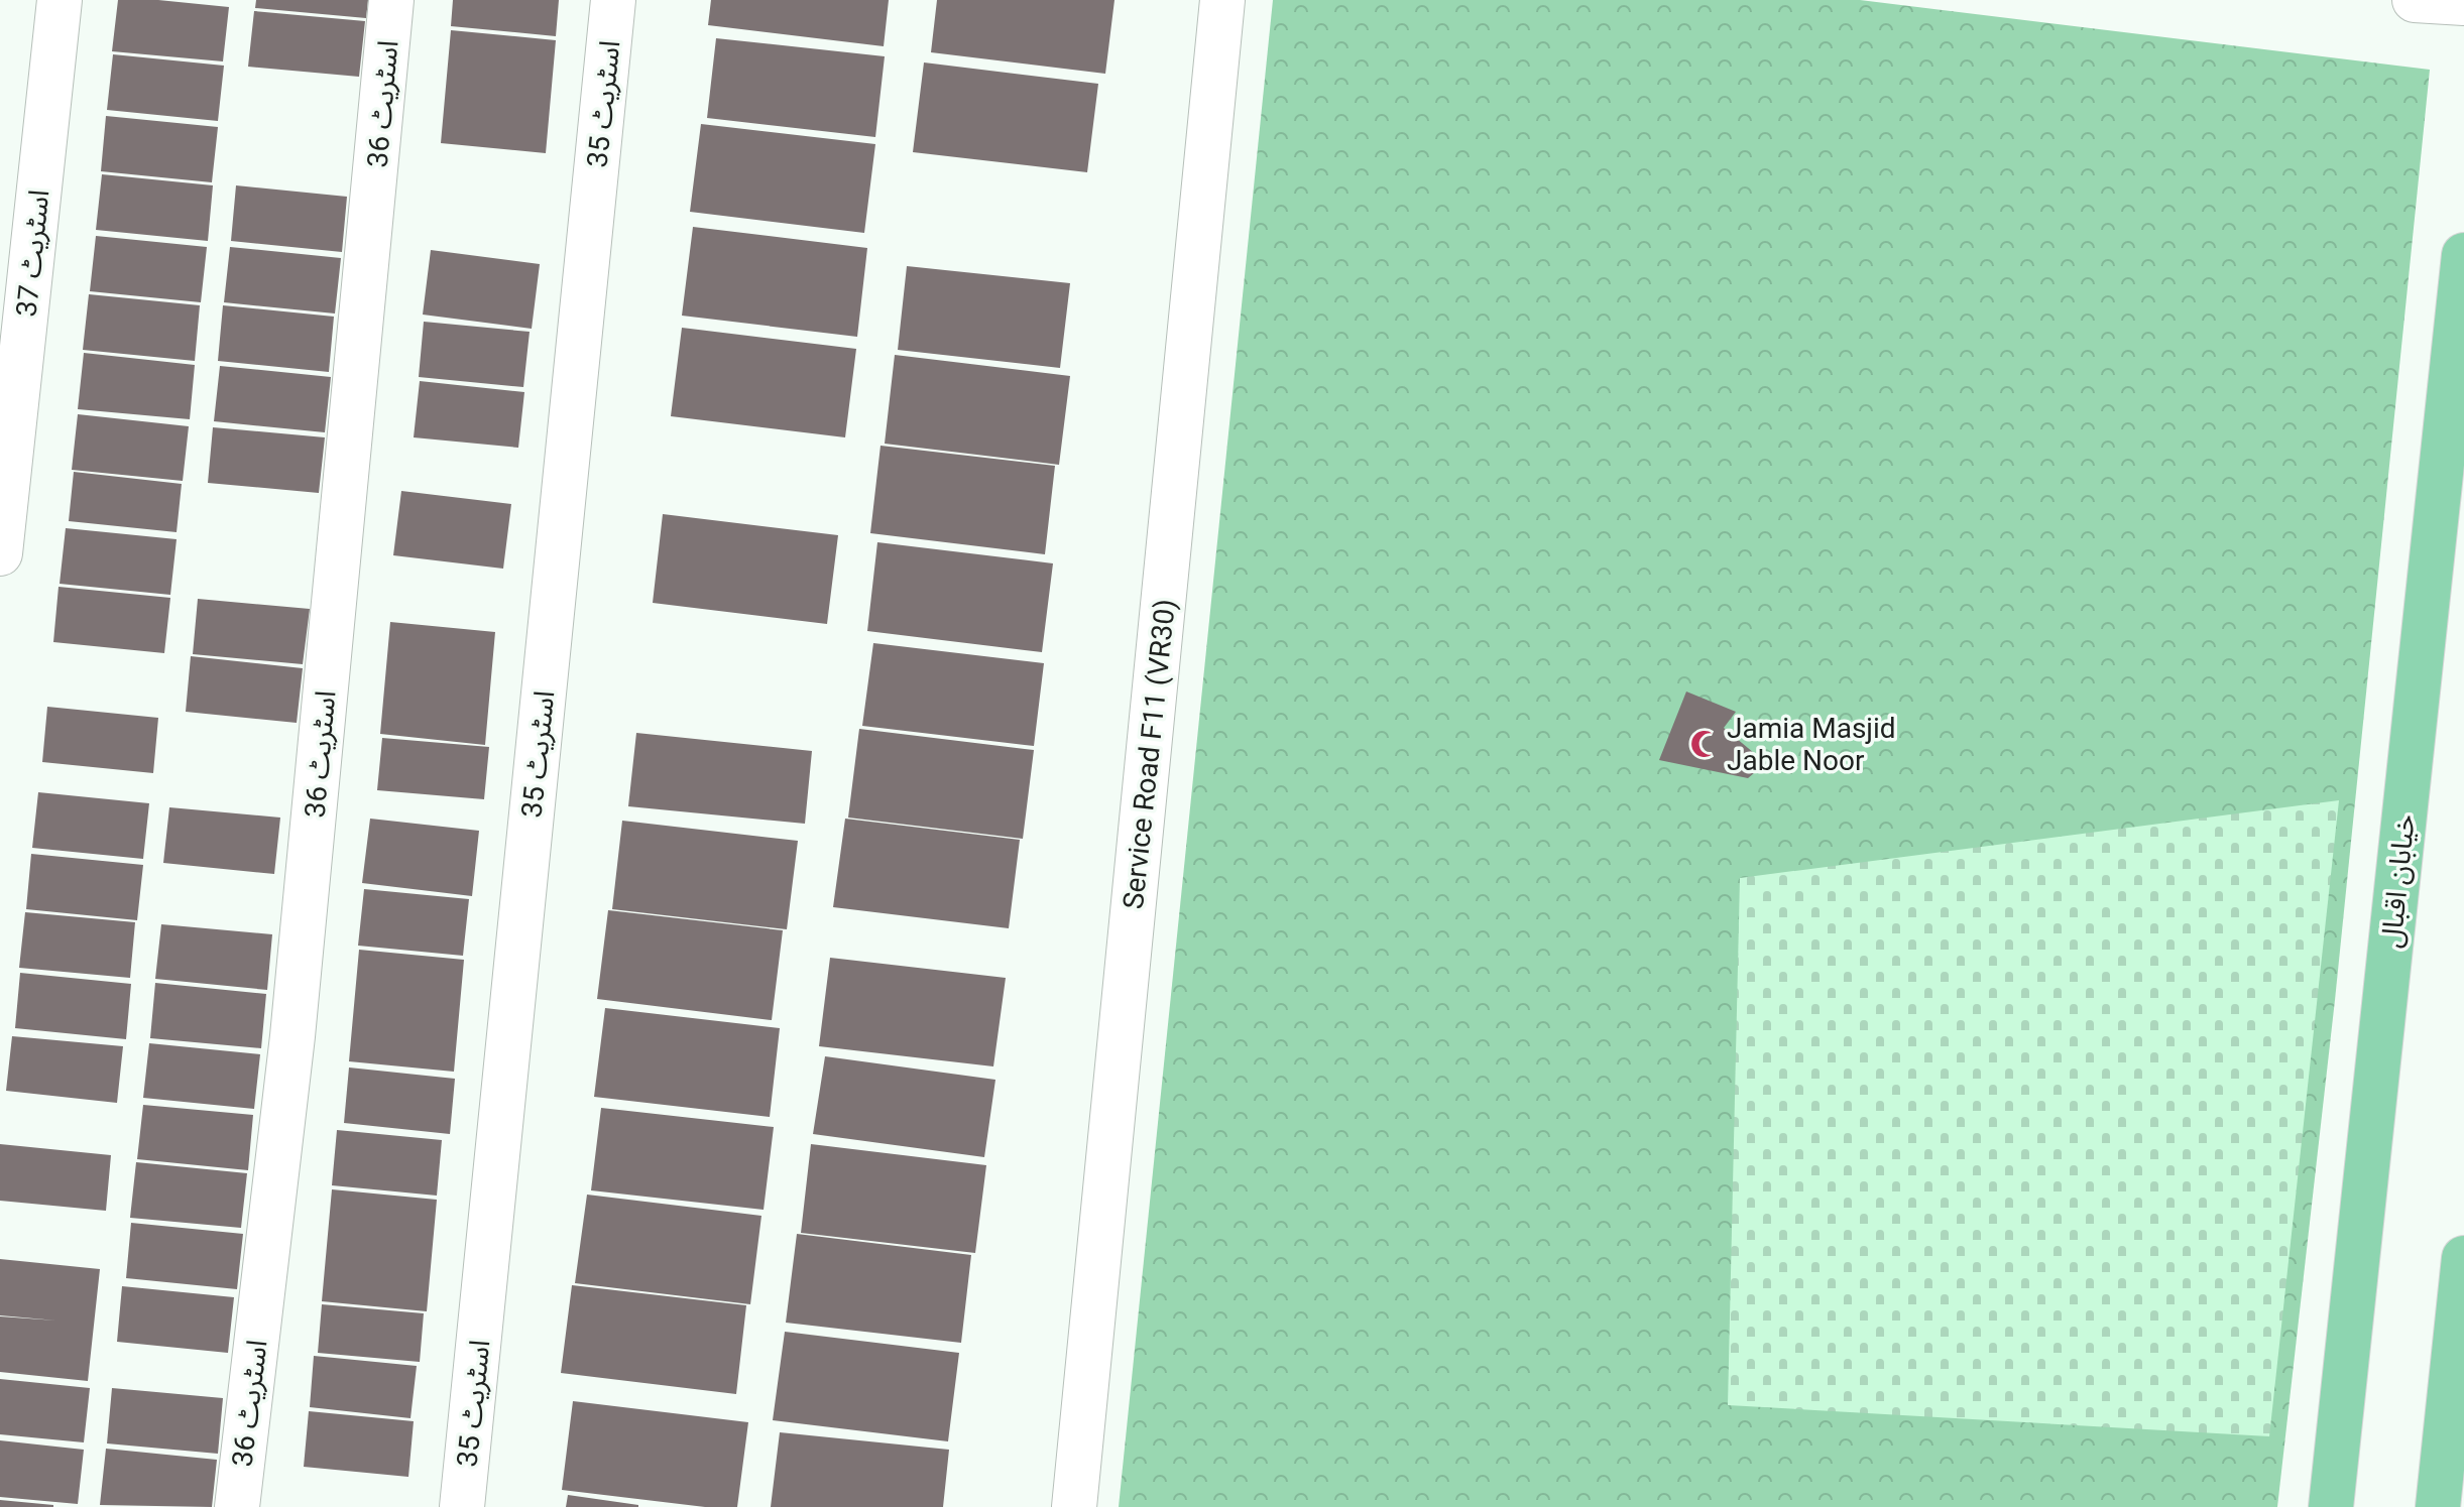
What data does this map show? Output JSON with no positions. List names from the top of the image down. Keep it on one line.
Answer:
{"streets":{"main road":["خیابان اقبال"],"street":["اسٹریٹ 36","اسٹریٹ 35","اسٹریٹ 37","Service Road F11 (VR30)"]},"places":{"mosque":["Jamia Masjid Jable Noor"]}}
